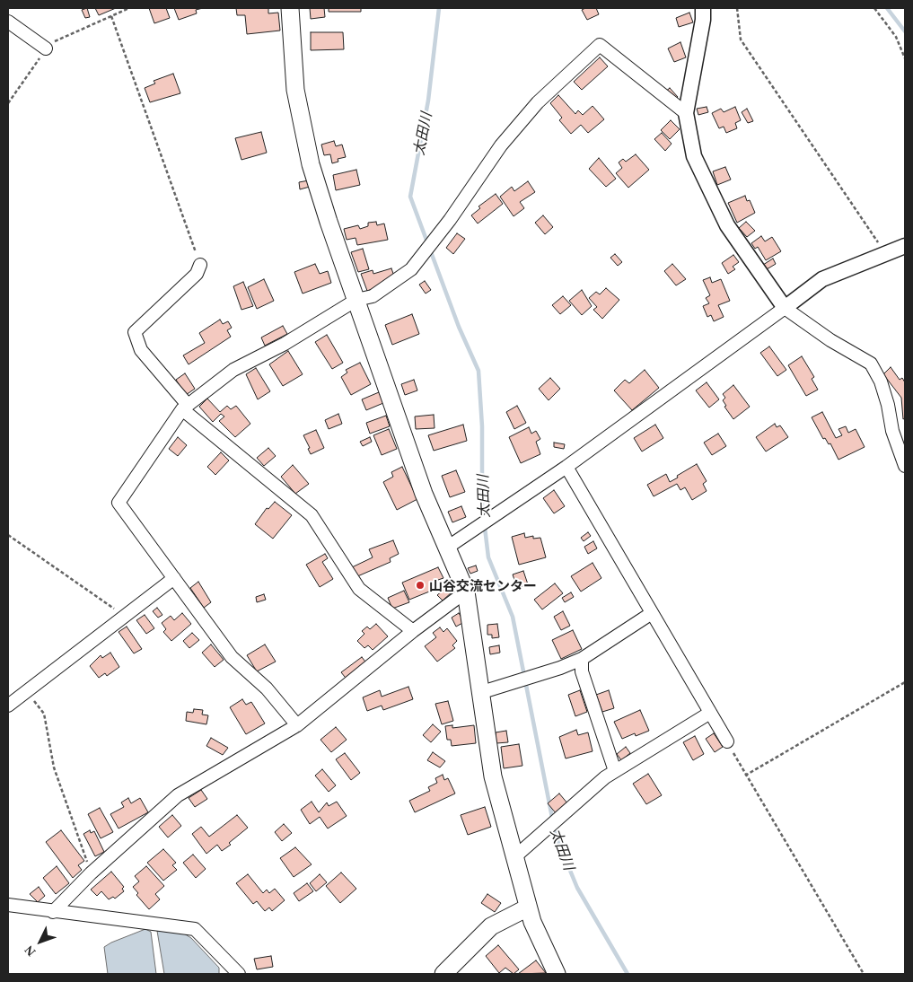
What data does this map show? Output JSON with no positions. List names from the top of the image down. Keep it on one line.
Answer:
{"water":["太田川"],"places":["山谷交流センター"],"north":"bottom left"}
